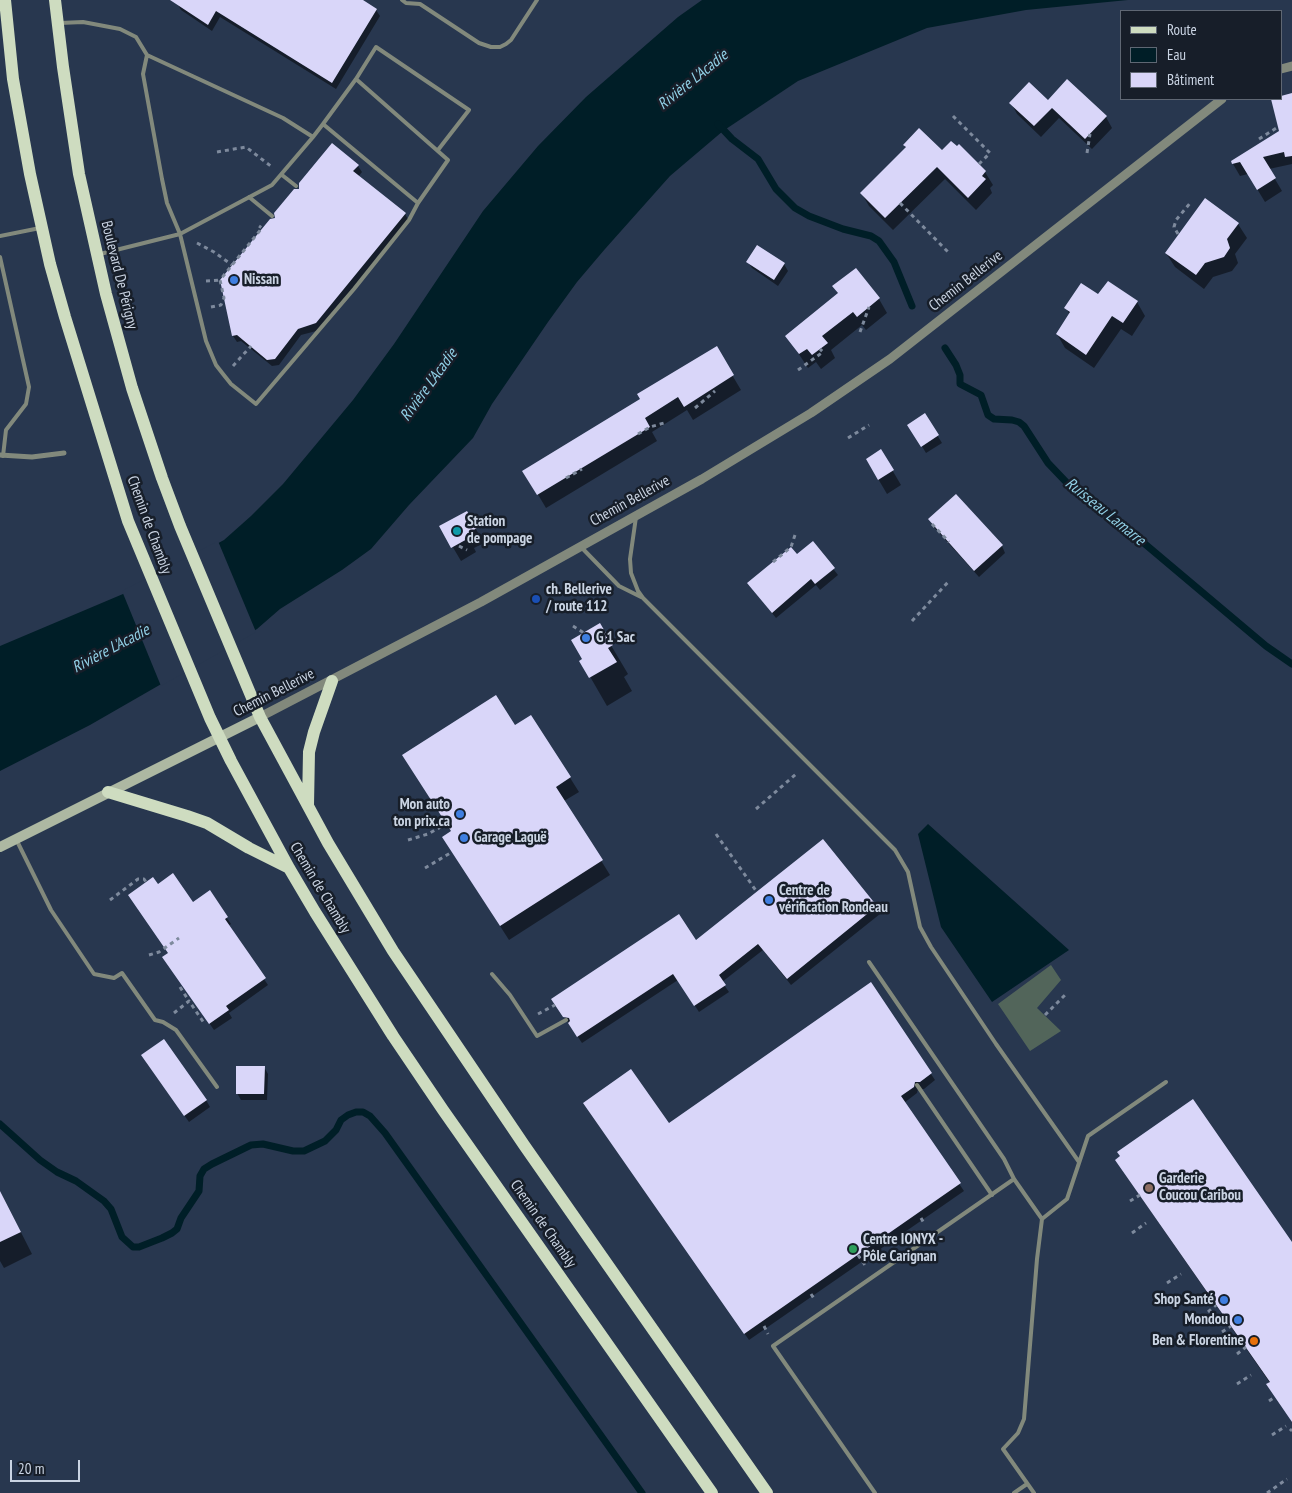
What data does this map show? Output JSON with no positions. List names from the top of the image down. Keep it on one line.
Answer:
{"streets":{"main road":["Boulevard De Périgny","Chemin Bellerive","Chemin de Chambly"]},"crossings":[["Boulevard De Périgny","Chemin de Chambly"],["Chemin Bellerive","Chemin de Chambly"]],"water":["Rivière L'Acadie","Ruisseau Lamarre"],"places":["Nissan","Station de pompage","ch. Bellerive / route 112","G 1 Sac","Mon auto ton prix.ca","Garage Laguë","Centre de vérification Rondeau","Garderie Coucou Caribou","Centre IONYX - Pôle Carignan","Shop Santé","Mondou","Ben & Florentine"],"legend":["Route","Eau","Bâtiment"],"scale_bar":"20 m"}
